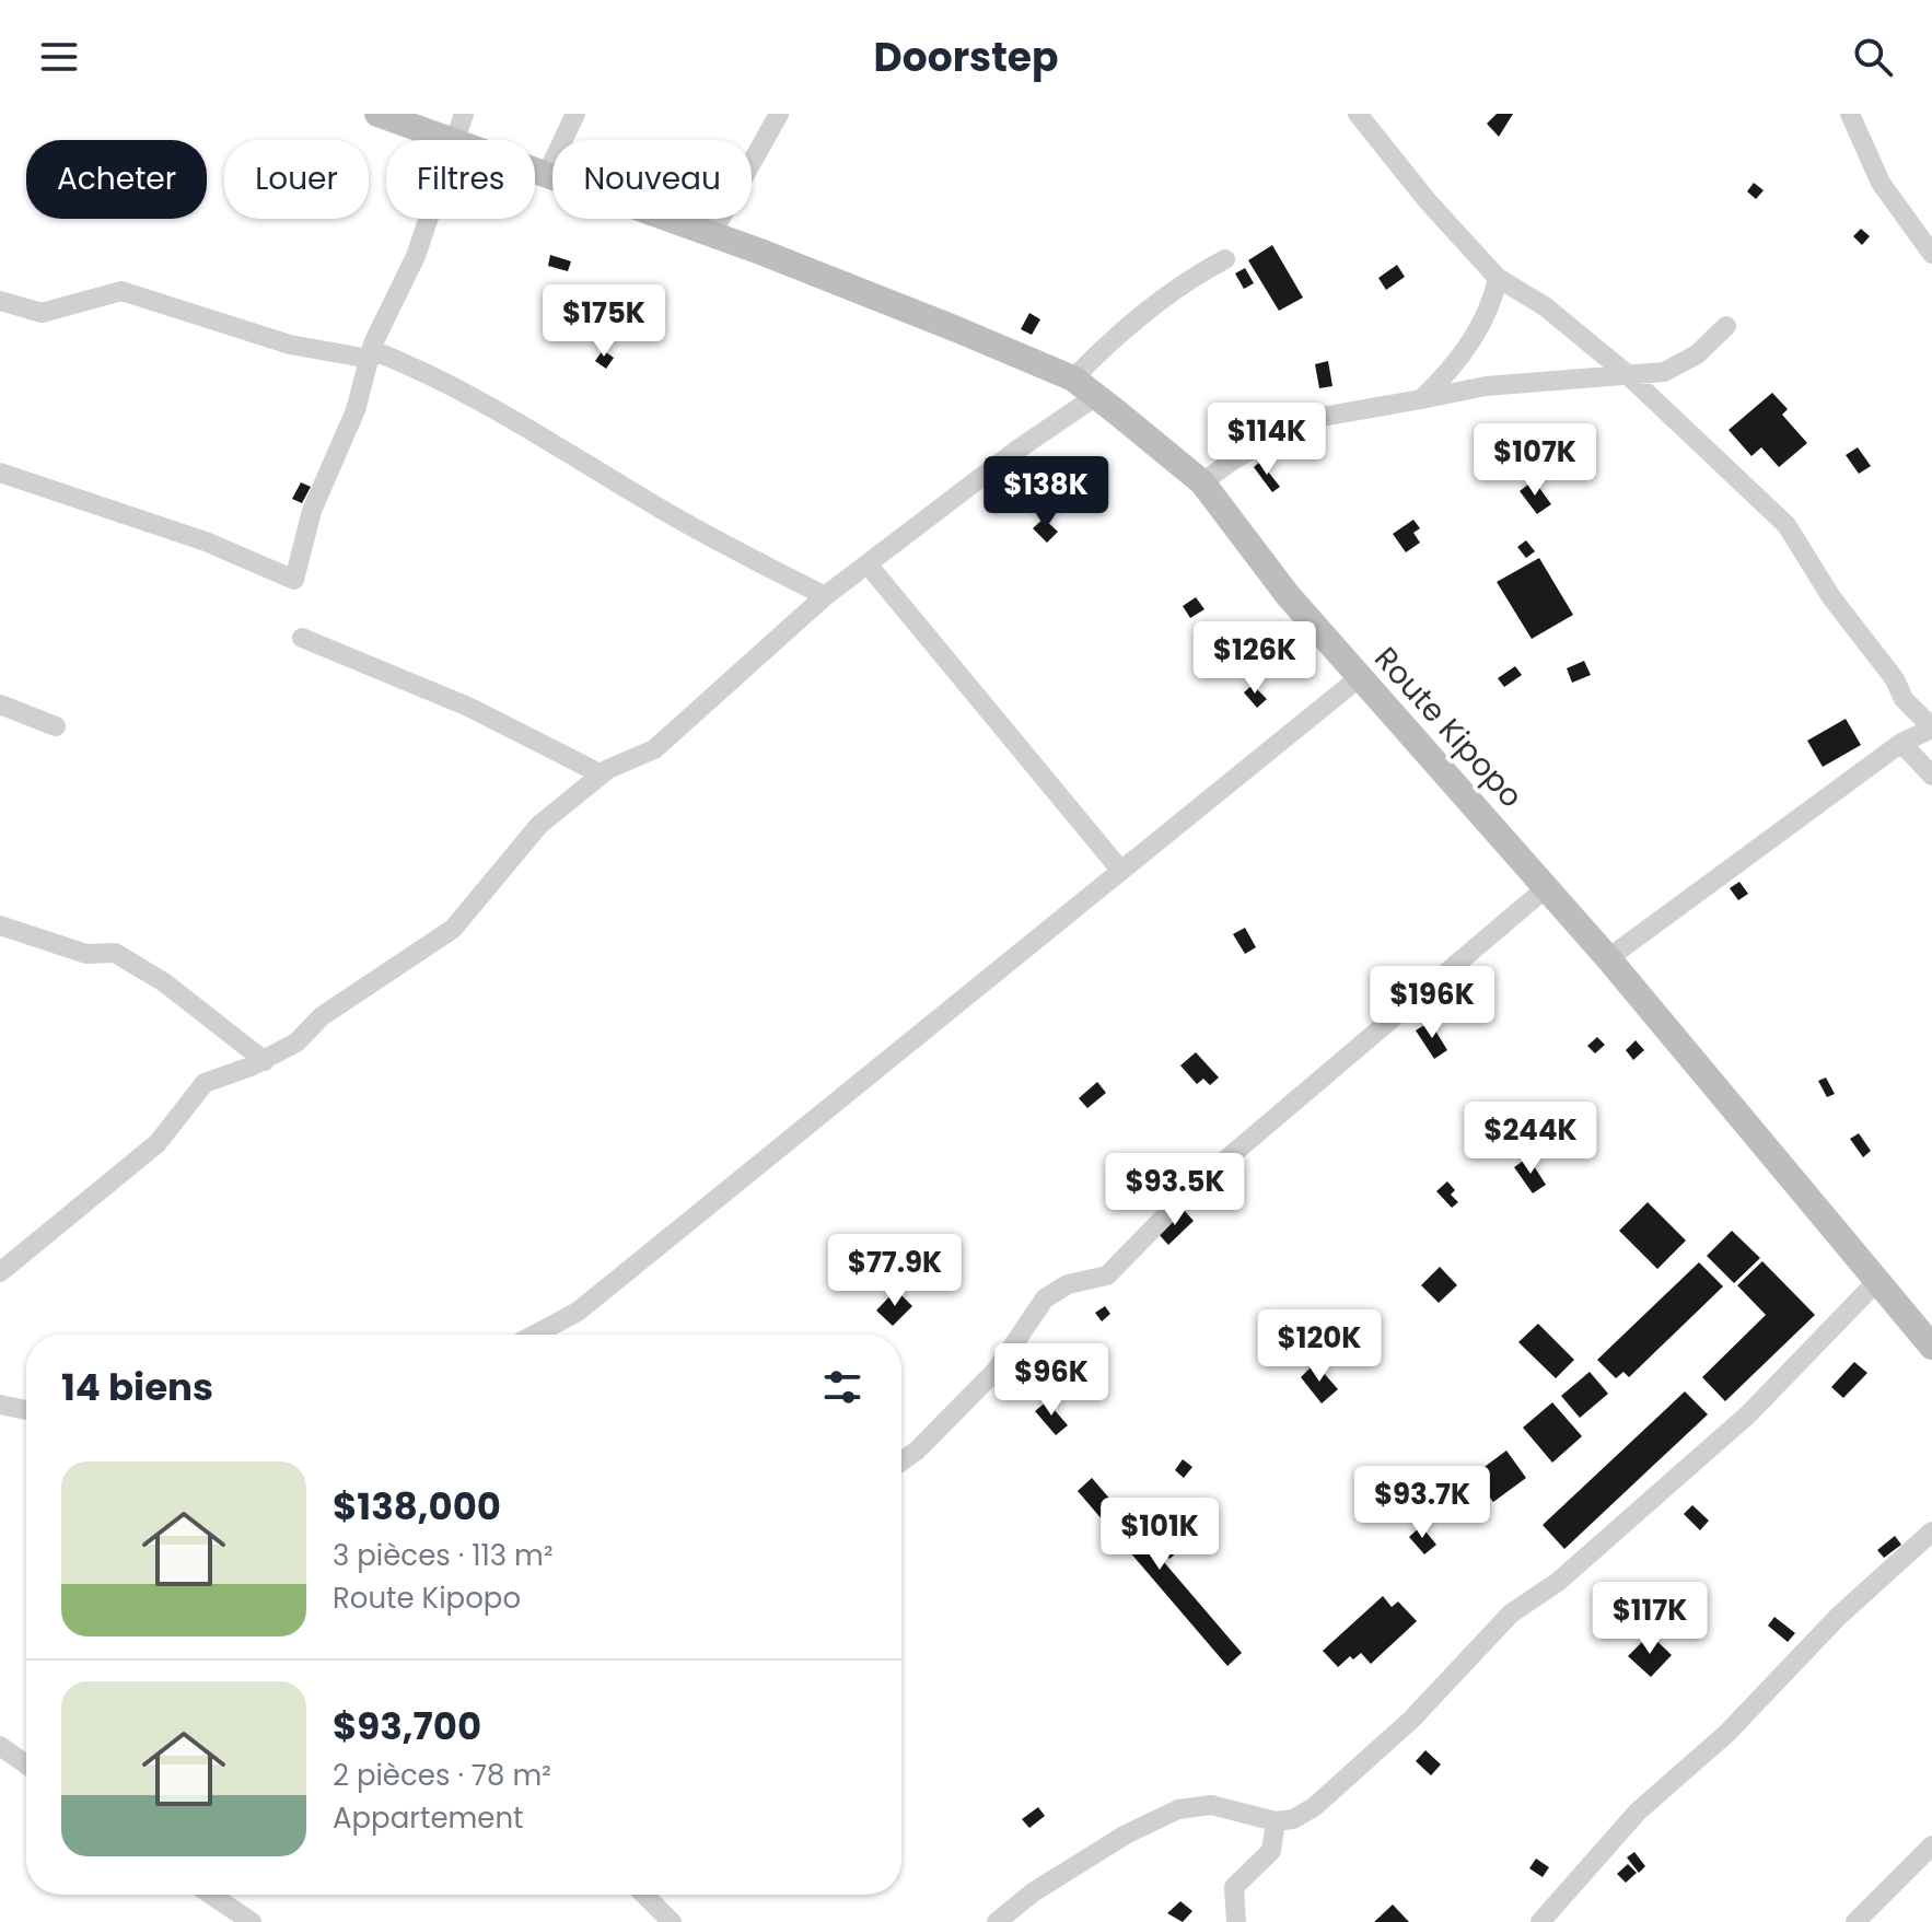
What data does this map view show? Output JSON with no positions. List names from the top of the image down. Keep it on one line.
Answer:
{"streets":{"main road":["Route Kipopo"]},"page":{"header":"Doorstep","chip":["Acheter","Louer","Filtres","Nouveau"],"price":["$175K","$114K","$107K","$138K","$126K","$196K","$244K","$93.5K","$77.9K","$120K","$96K","$93.7K","$101K","$117K"],"heading":"14 biens","list":[{"name":"$138,000","note":"3 pièces · 113 m² · Route Kipopo"},{"name":"$93,700","note":"2 pièces · 78 m² · Appartement"}]}}
